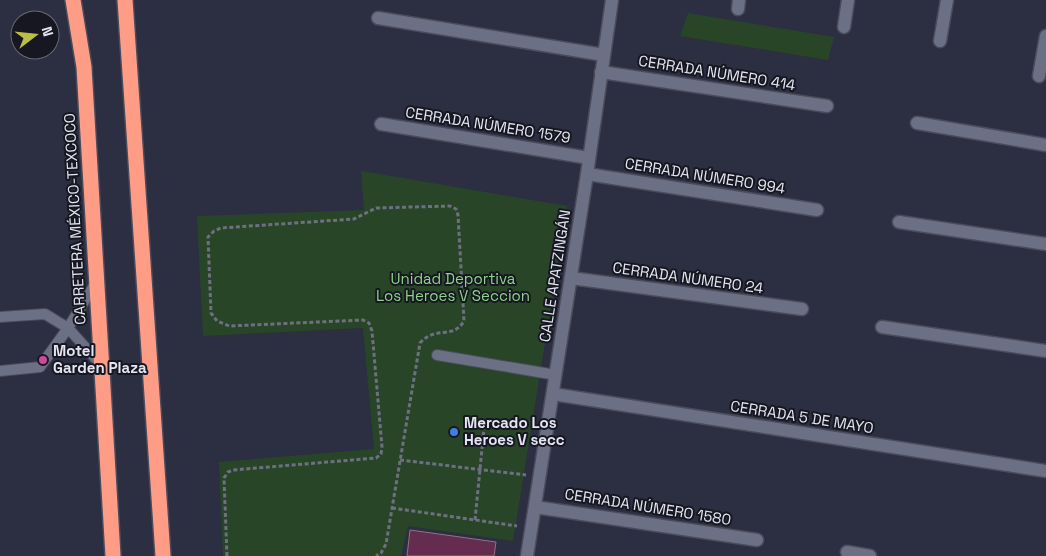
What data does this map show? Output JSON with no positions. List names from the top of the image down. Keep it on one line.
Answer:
{"streets":{"highway":["CARRETERA MÉXICO-TEXCOCO"],"street":["CERRADA NÚMERO 414","CERRADA NÚMERO 1579","CERRADA NÚMERO 994","CALLE APATZINGÁN","CERRADA NÚMERO 24","CERRADA 5 DE MAYO","CERRADA NÚMERO 1580"]},"crossings":[["CERRADA NÚMERO 414","CALLE APATZINGÁN"],["CERRADA NÚMERO 1579","CALLE APATZINGÁN"],["CERRADA NÚMERO 994","CALLE APATZINGÁN"],["CALLE APATZINGÁN","CERRADA NÚMERO 24"],["CALLE APATZINGÁN","CERRADA 5 DE MAYO"],["CALLE APATZINGÁN","CERRADA NÚMERO 1580"]],"parks":["Unidad Deportiva Los Heroes V Seccion"],"places":["Motel Garden Plaza","Mercado Los Heroes V secc"],"north":"right"}
